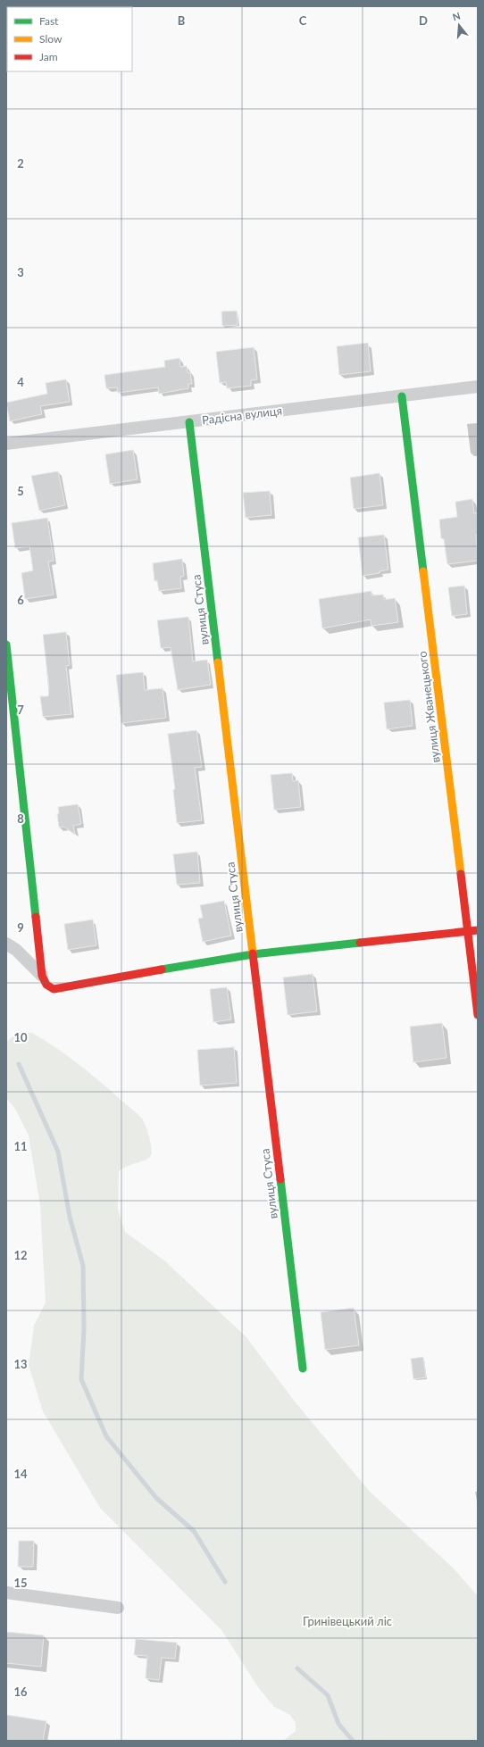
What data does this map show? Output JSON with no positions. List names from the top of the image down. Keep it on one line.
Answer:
{"streets":{"street":["Радісна вулиця","вулиця Стуса","вулиця Жванецького"]},"crossings":[["Радісна вулиця","вулиця Стуса"],["Радісна вулиця","вулиця Жванецького"]],"parks":["Гринівецький ліс"],"legend":["Fast","Slow","Jam"],"north":"top","grid":{"columns":["B","C","D"],"rows":["2","3","4","5","6","7","8","9","10","11","12","13","14","15","16"]}}
